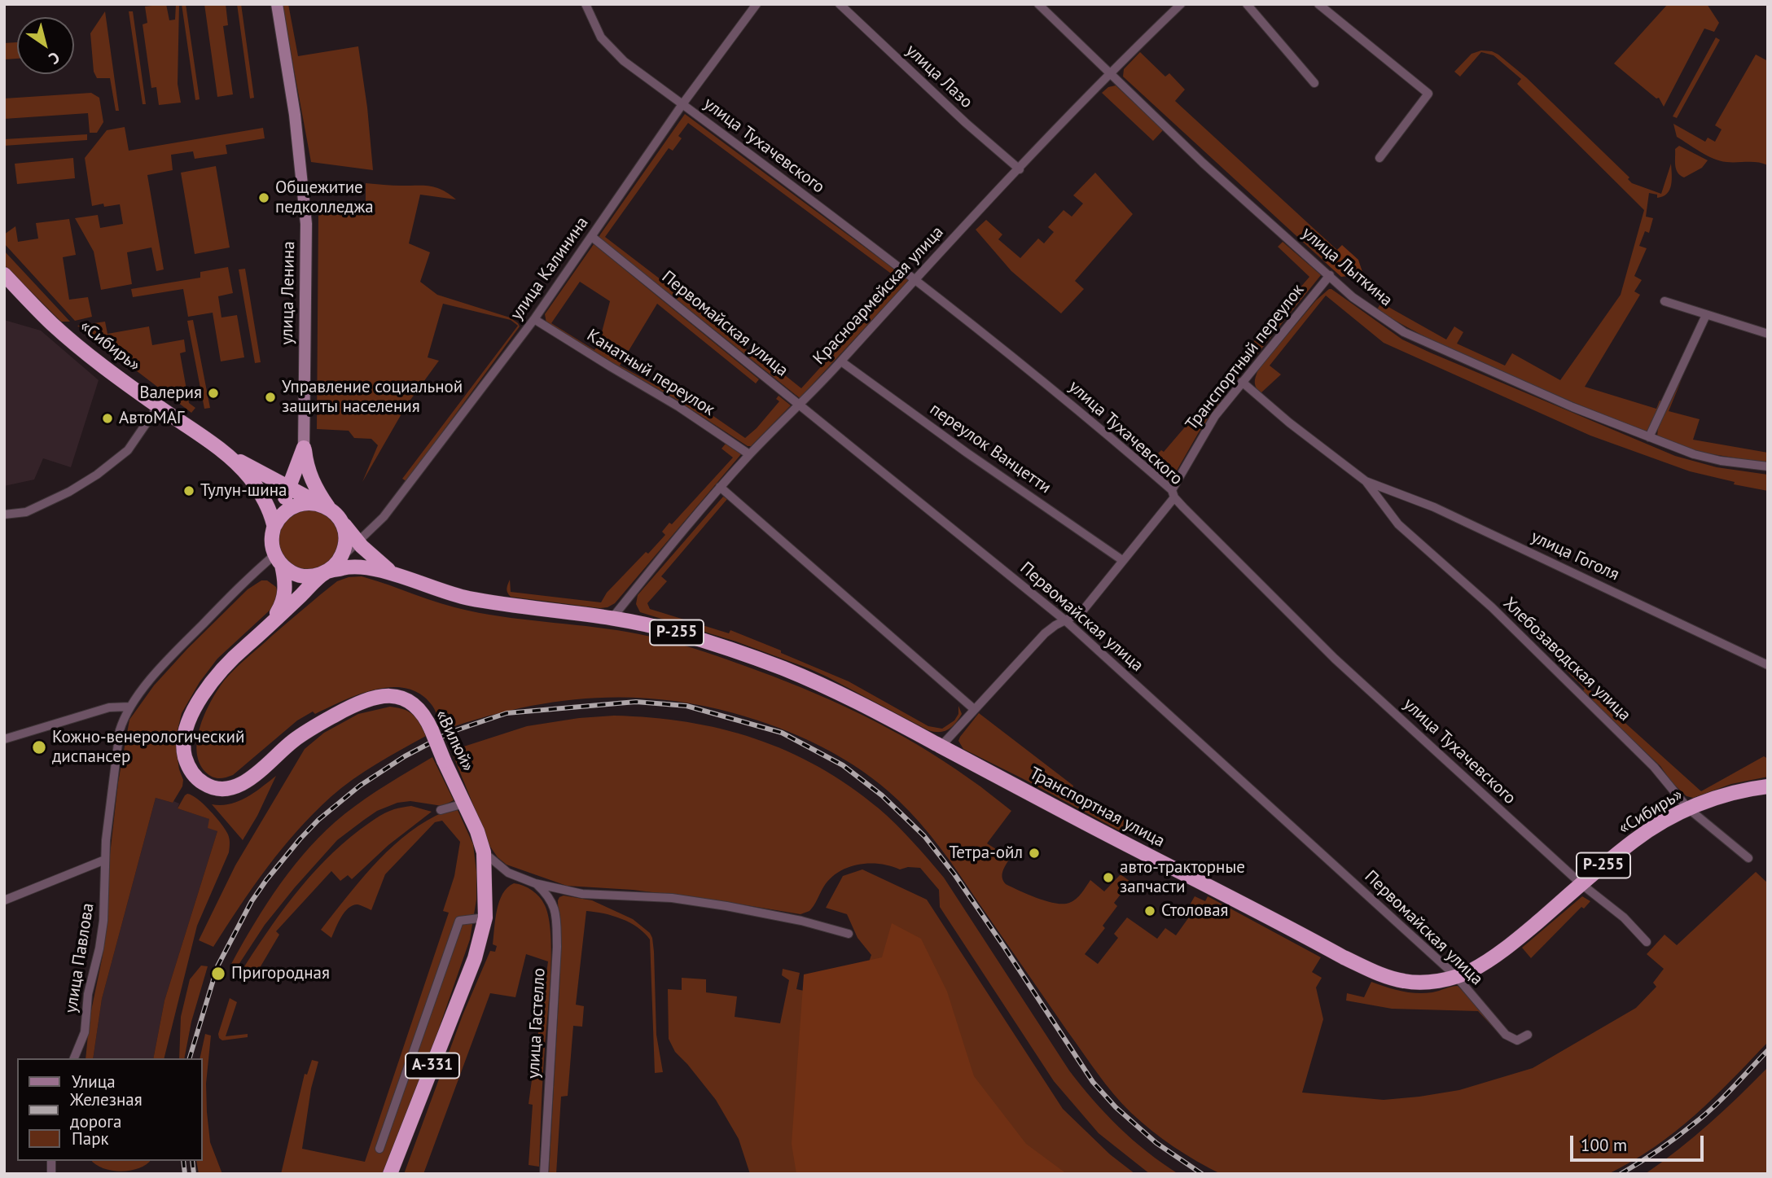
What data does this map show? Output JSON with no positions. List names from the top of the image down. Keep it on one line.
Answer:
{"streets":{"highway":["«Сибирь»","Р-255","«Вилюй»","Транспортная улица","А-331"],"main road":["улица Ленина"],"street":["улица Лазо","улица Тухачевского","улица Лыткина","улица Калинина","Красноармейская улица","Первомайская улица","Транспортный переулок","Канатный переулок","переулок Ванцетти","улица Гоголя","Хлебозаводская улица","улица Павлова","улица Гастелло"]},"crossings":[["улица Лазо","Красноармейская улица"],["улица Тухачевского","улица Калинина"],["улица Тухачевского","Красноармейская улица"],["улица Тухачевского","«Сибирь»"],["улица Тухачевского","Транспортный переулок"],["улица Лыткина","Красноармейская улица"],["улица Лыткина","Транспортный переулок"],["улица Калинина","Первомайская улица"],["улица Калинина","Канатный переулок"],["улица Калинина","Р-255"],["Красноармейская улица","Первомайская улица"],["Красноармейская улица","Канатный переулок"],["Красноармейская улица","переулок Ванцетти"],["Красноармейская улица","Р-255"],["Первомайская улица","«Сибирь»"],["Первомайская улица","Транспортный переулок"],["Первомайская улица","Транспортная улица"],["«Сибирь»","Р-255"],["«Сибирь»","Хлебозаводская улица"],["«Сибирь»","Транспортная улица"],["Транспортный переулок","переулок Ванцетти"],["Транспортный переулок","Р-255"],["Транспортный переулок","Транспортная улица"],["улица Гоголя","Хлебозаводская улица"],["Р-255","Транспортная улица"],["Р-255","улица Павлова"],["Р-255","А-331"],["«Вилюй»","А-331"],["улица Павлова","А-331"]],"places":["Общежитие педколледжа","Валерия","Управление социальной защиты населения","АвтоМАГ","Тулун-шина","Кожно-венерологический диспансер","Тетра-ойл","авто-тракторные запчасти","Столовая","Пригородная"],"legend":["Улица","Железная дорога","Парк"],"scale_bar":"100 m","north":"bottom right"}
